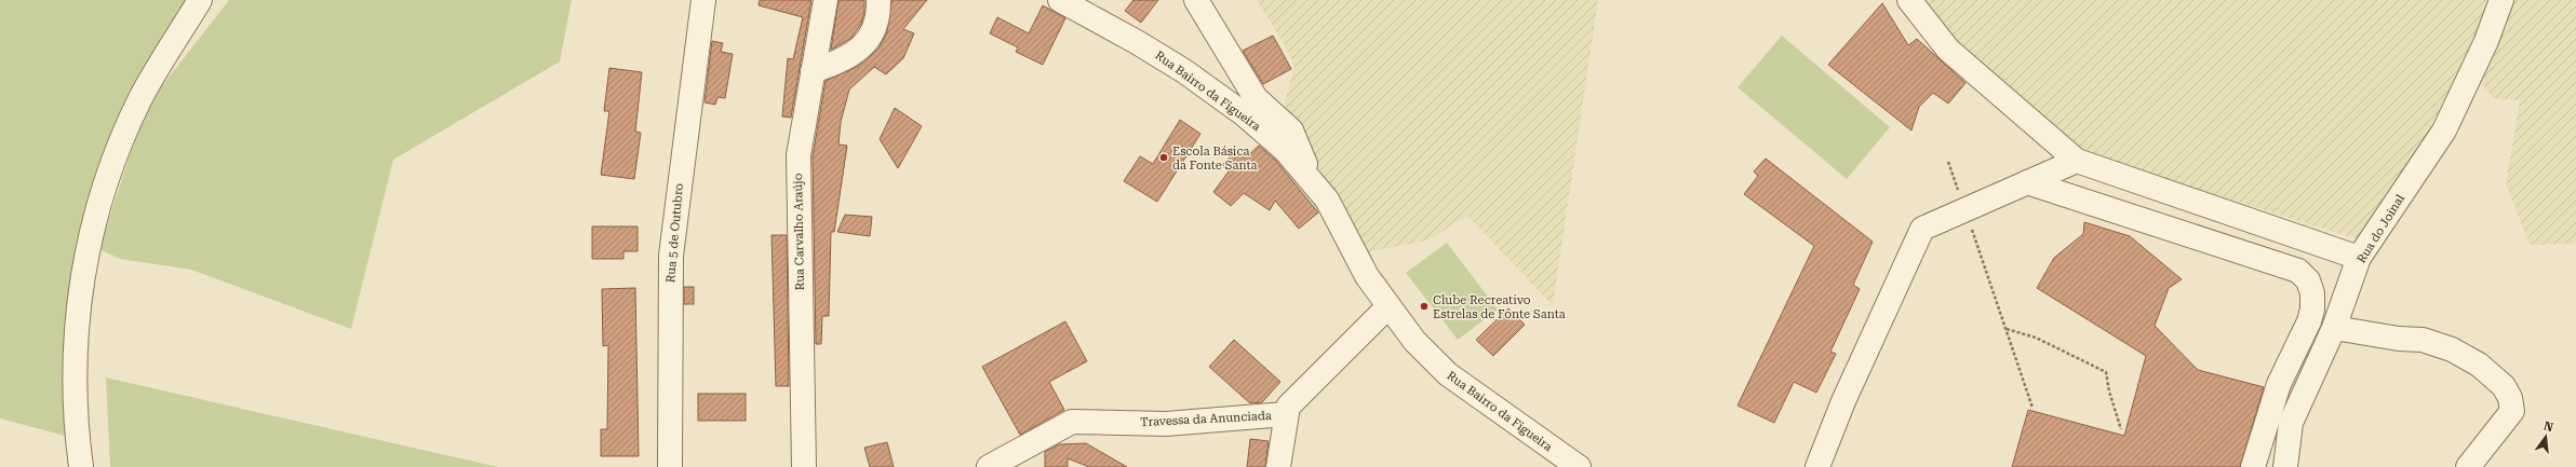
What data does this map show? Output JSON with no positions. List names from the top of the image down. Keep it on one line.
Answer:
{"streets":{"street":["Rua Bairro da Figueira","Rua do Joinal","Rua Carvalho Araújo","Rua 5 de Outubro","Travessa da Anunciada"]},"crossings":[["Rua Bairro da Figueira","Travessa da Anunciada"]],"places":["Escola Básica da Fonte Santa","Clube Recreativo Estrelas de Fonte Santa"],"north":"top"}
